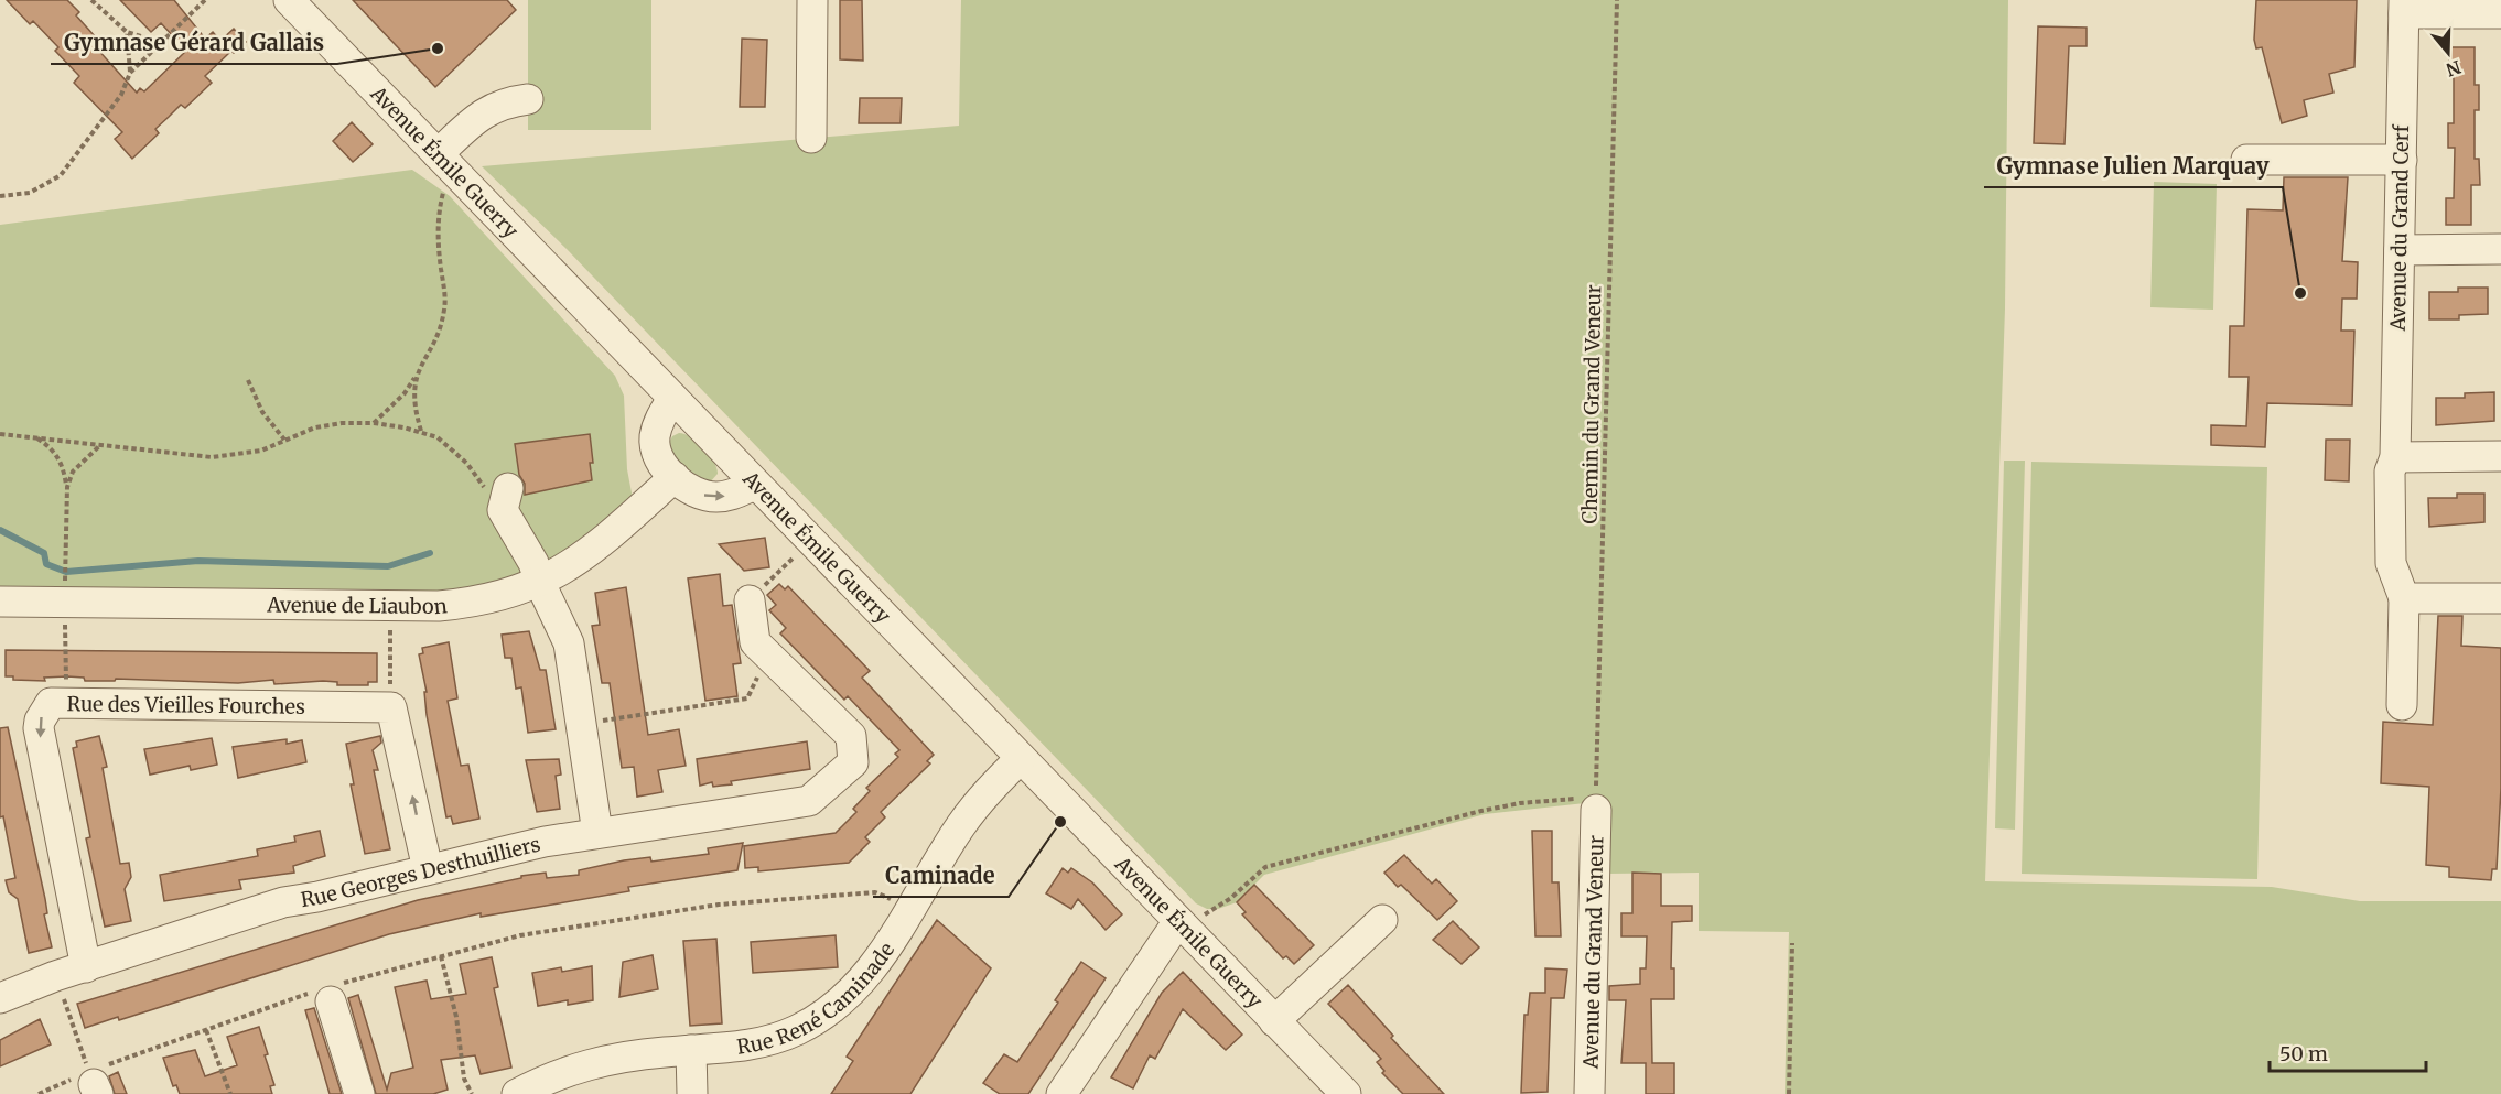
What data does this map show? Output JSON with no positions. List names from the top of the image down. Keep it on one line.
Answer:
{"streets":{"street":["Avenue Émile Guerry","Avenue du Grand Cerf","Avenue de Liaubon","Rue des Vieilles Fourches","Rue Georges Desthuilliers","Avenue du Grand Veneur","Rue René Caminade"],"path":["Chemin du Grand Veneur"]},"crossings":[["Avenue Émile Guerry","Rue René Caminade"],["Chemin du Grand Veneur","Avenue du Grand Veneur"],["Rue des Vieilles Fourches","Rue Georges Desthuilliers"]],"one_way":["Rue des Vieilles Fourches"],"places":["Gymnase Gérard Gallais","Gymnase Julien Marquay","Caminade"],"scale_bar":"50 m","north":"bottom"}
